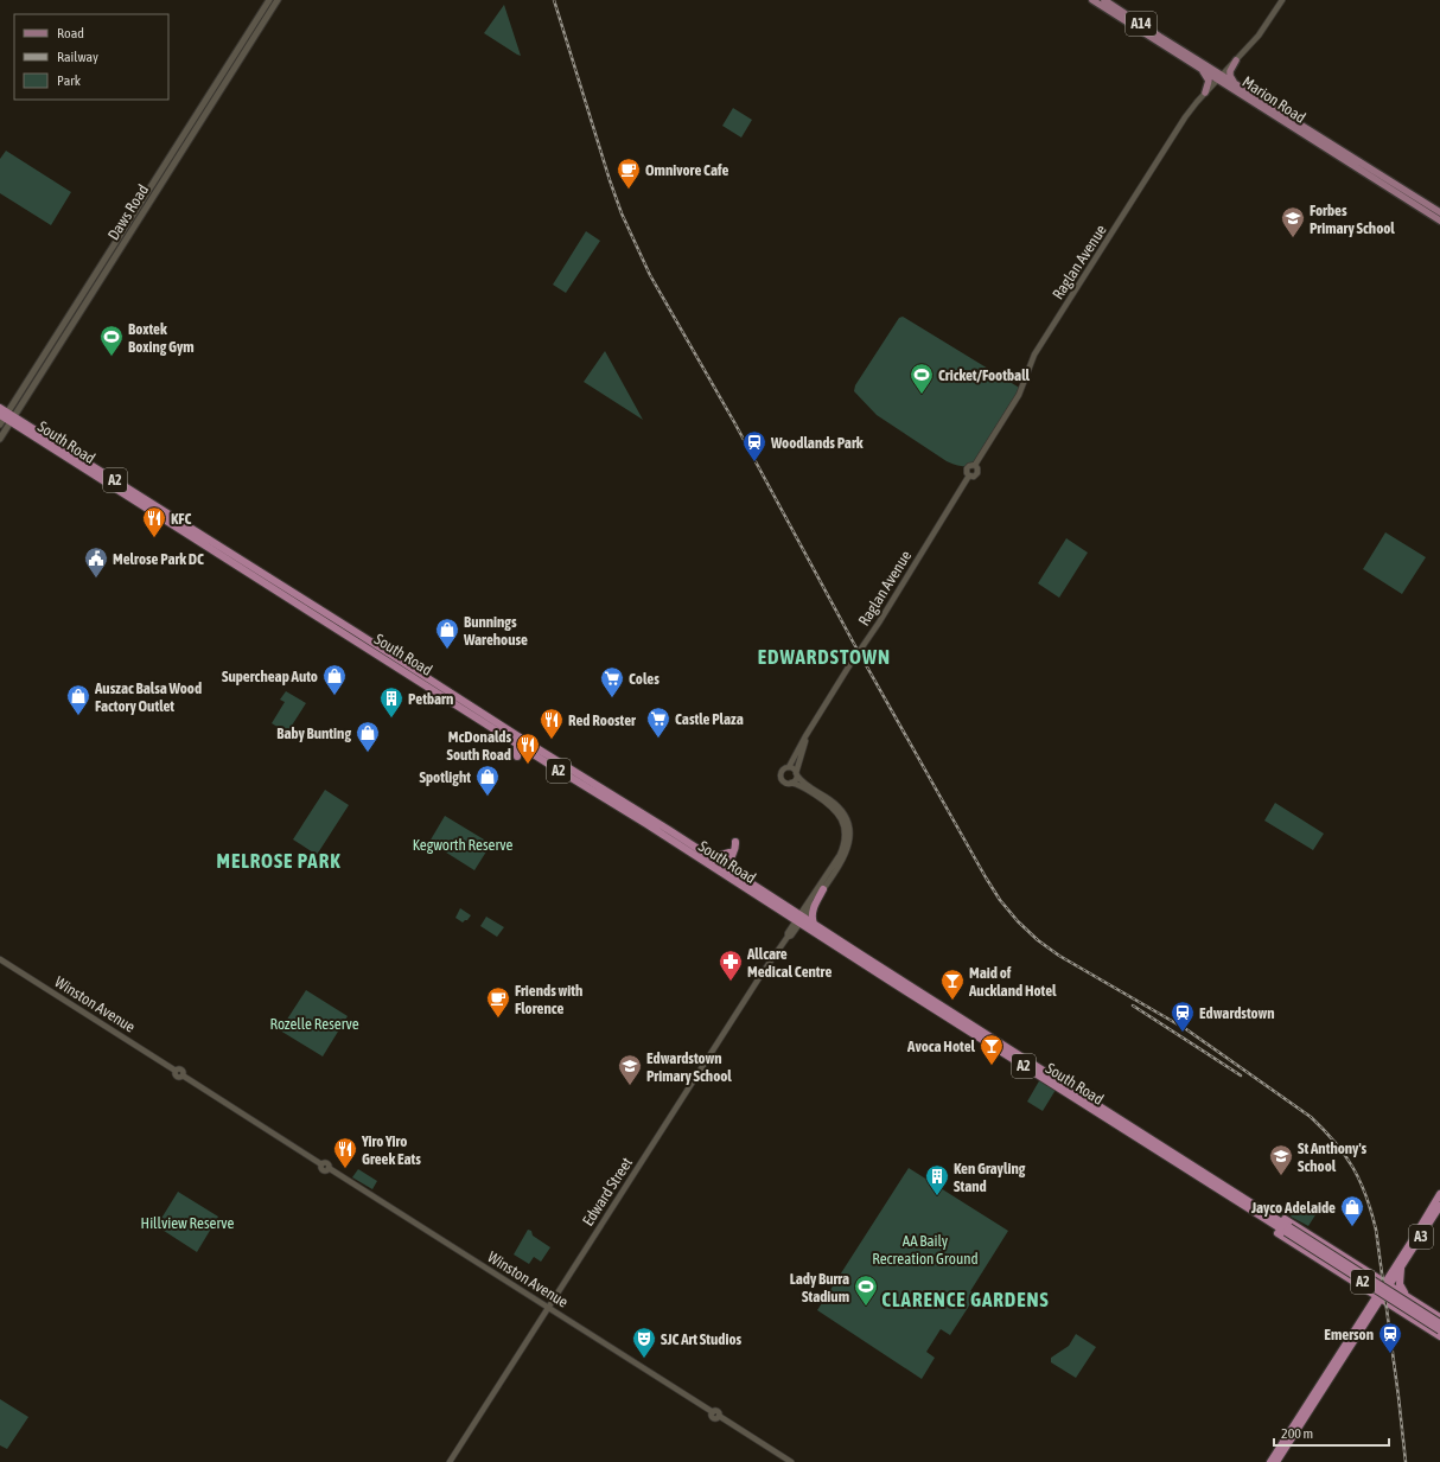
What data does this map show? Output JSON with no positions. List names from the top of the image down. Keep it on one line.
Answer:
{"streets":{"highway":["South Road","A2","A3"],"main road":["A14","Marion Road","Daws Road"],"street":["Raglan Avenue","Winston Avenue","Edward Street"]},"crossings":[["Marion Road","Raglan Avenue"],["Daws Road","South Road"],["South Road","Edward Street"],["Winston Avenue","Edward Street"]],"districts":["EDWARDSTOWN","MELROSE PARK","CLARENCE GARDENS"],"parks":["Kegworth Reserve","Rozelle Reserve","Hillview Reserve","AA Baily Recreation Ground"],"places":{"cafe":["Omnivore Cafe","Friends with Florence"],"school or university":["Forbes Primary School","Edwardstown Primary School","St Anthony's School"],"sports":["Boxtek Boxing Gym","Cricket/Football","Lady Burra Stadium"],"station":["Woodlands Park","Edwardstown","Emerson"],"restaurant":["KFC","Red Rooster","McDonalds South Road","Yiro Yiro Greek Eats"],"public building":["Melrose Park DC"],"shop":["Bunnings Warehouse","Supercheap Auto","Auszac Balsa Wood Factory Outlet","Baby Bunting","Spotlight","Jayco Adelaide"],"supermarket":["Coles","Castle Plaza"],"building":["Petbarn","Ken Grayling Stand"],"pharmacy":["Allcare Medical Centre"],"bar":["Maid of Auckland Hotel","Avoca Hotel"],"theatre":["SJC Art Studios"]},"legend":["Road","Railway","Park"],"scale_bar":"200 m"}
